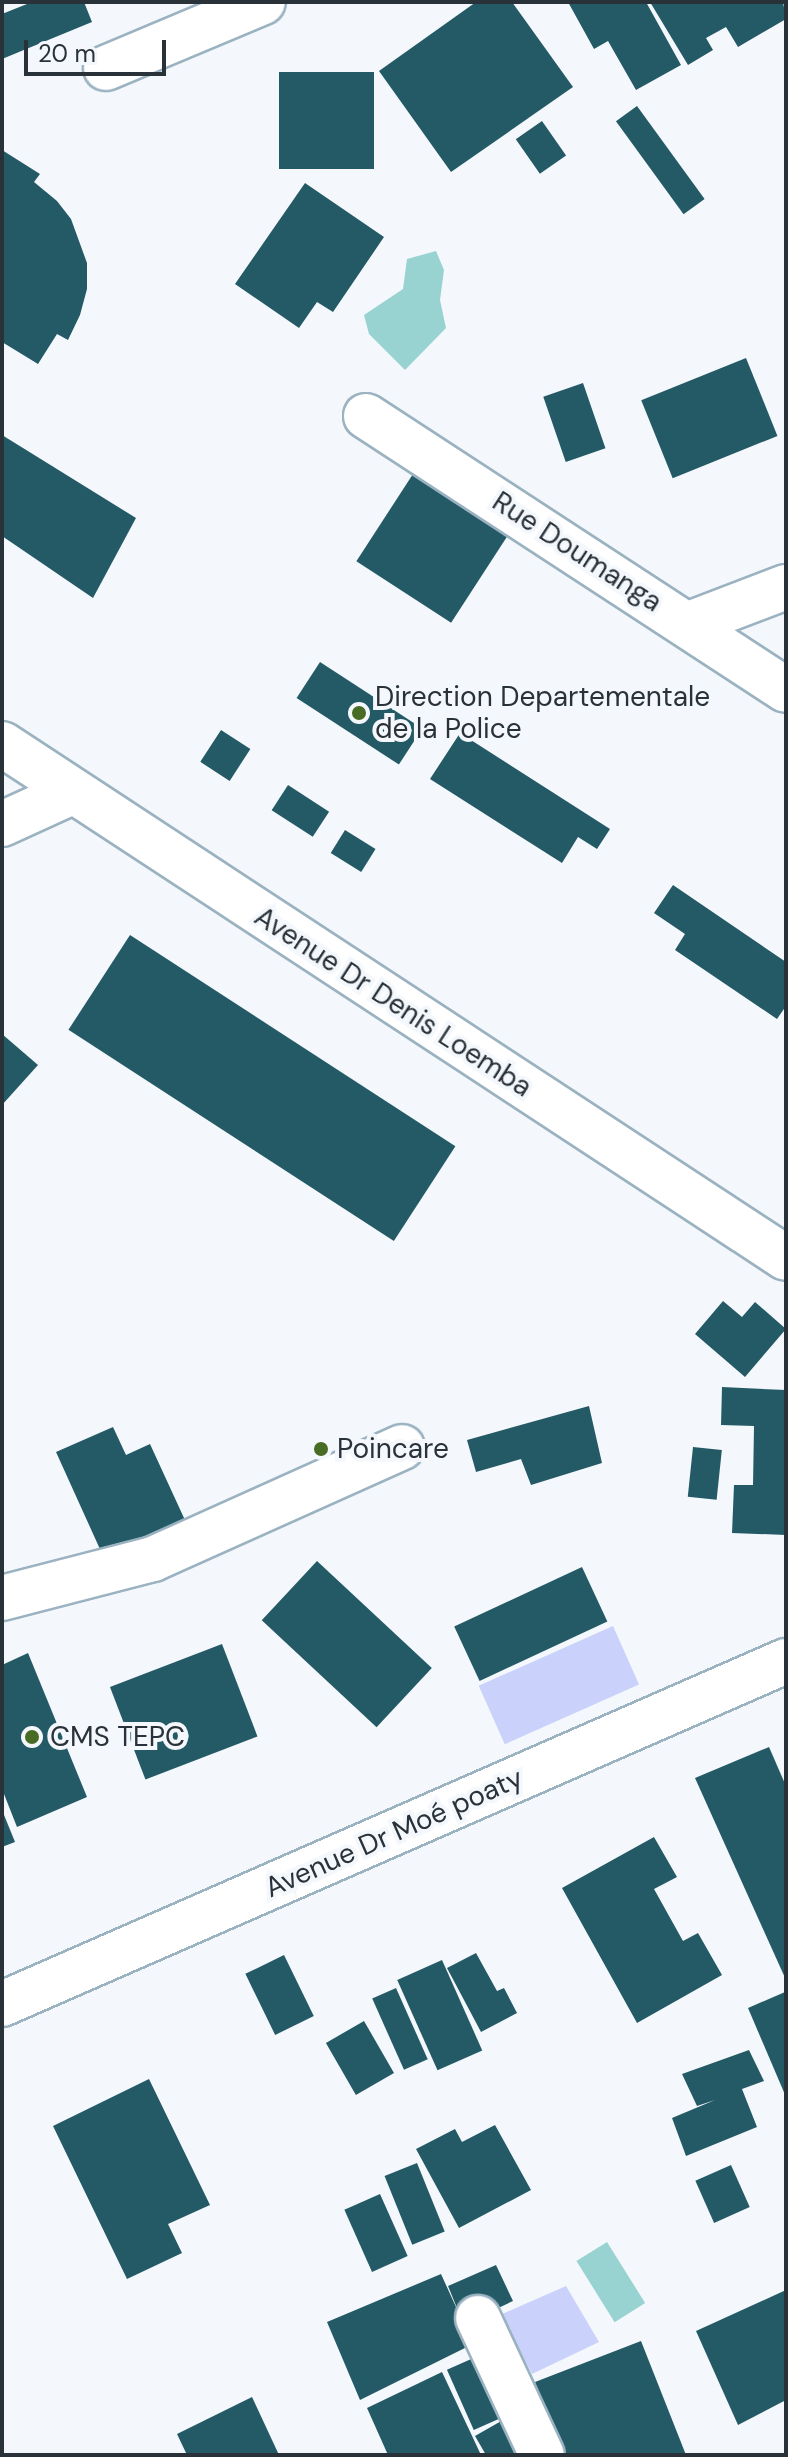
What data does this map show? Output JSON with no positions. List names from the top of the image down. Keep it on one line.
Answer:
{"streets":{"street":["Rue Doumanga","Avenue Dr Denis Loemba","Avenue Dr Moé poaty"]},"places":["Direction Departementale de la Police","Poincare","CMS TEPC"],"scale_bar":"20 m"}
